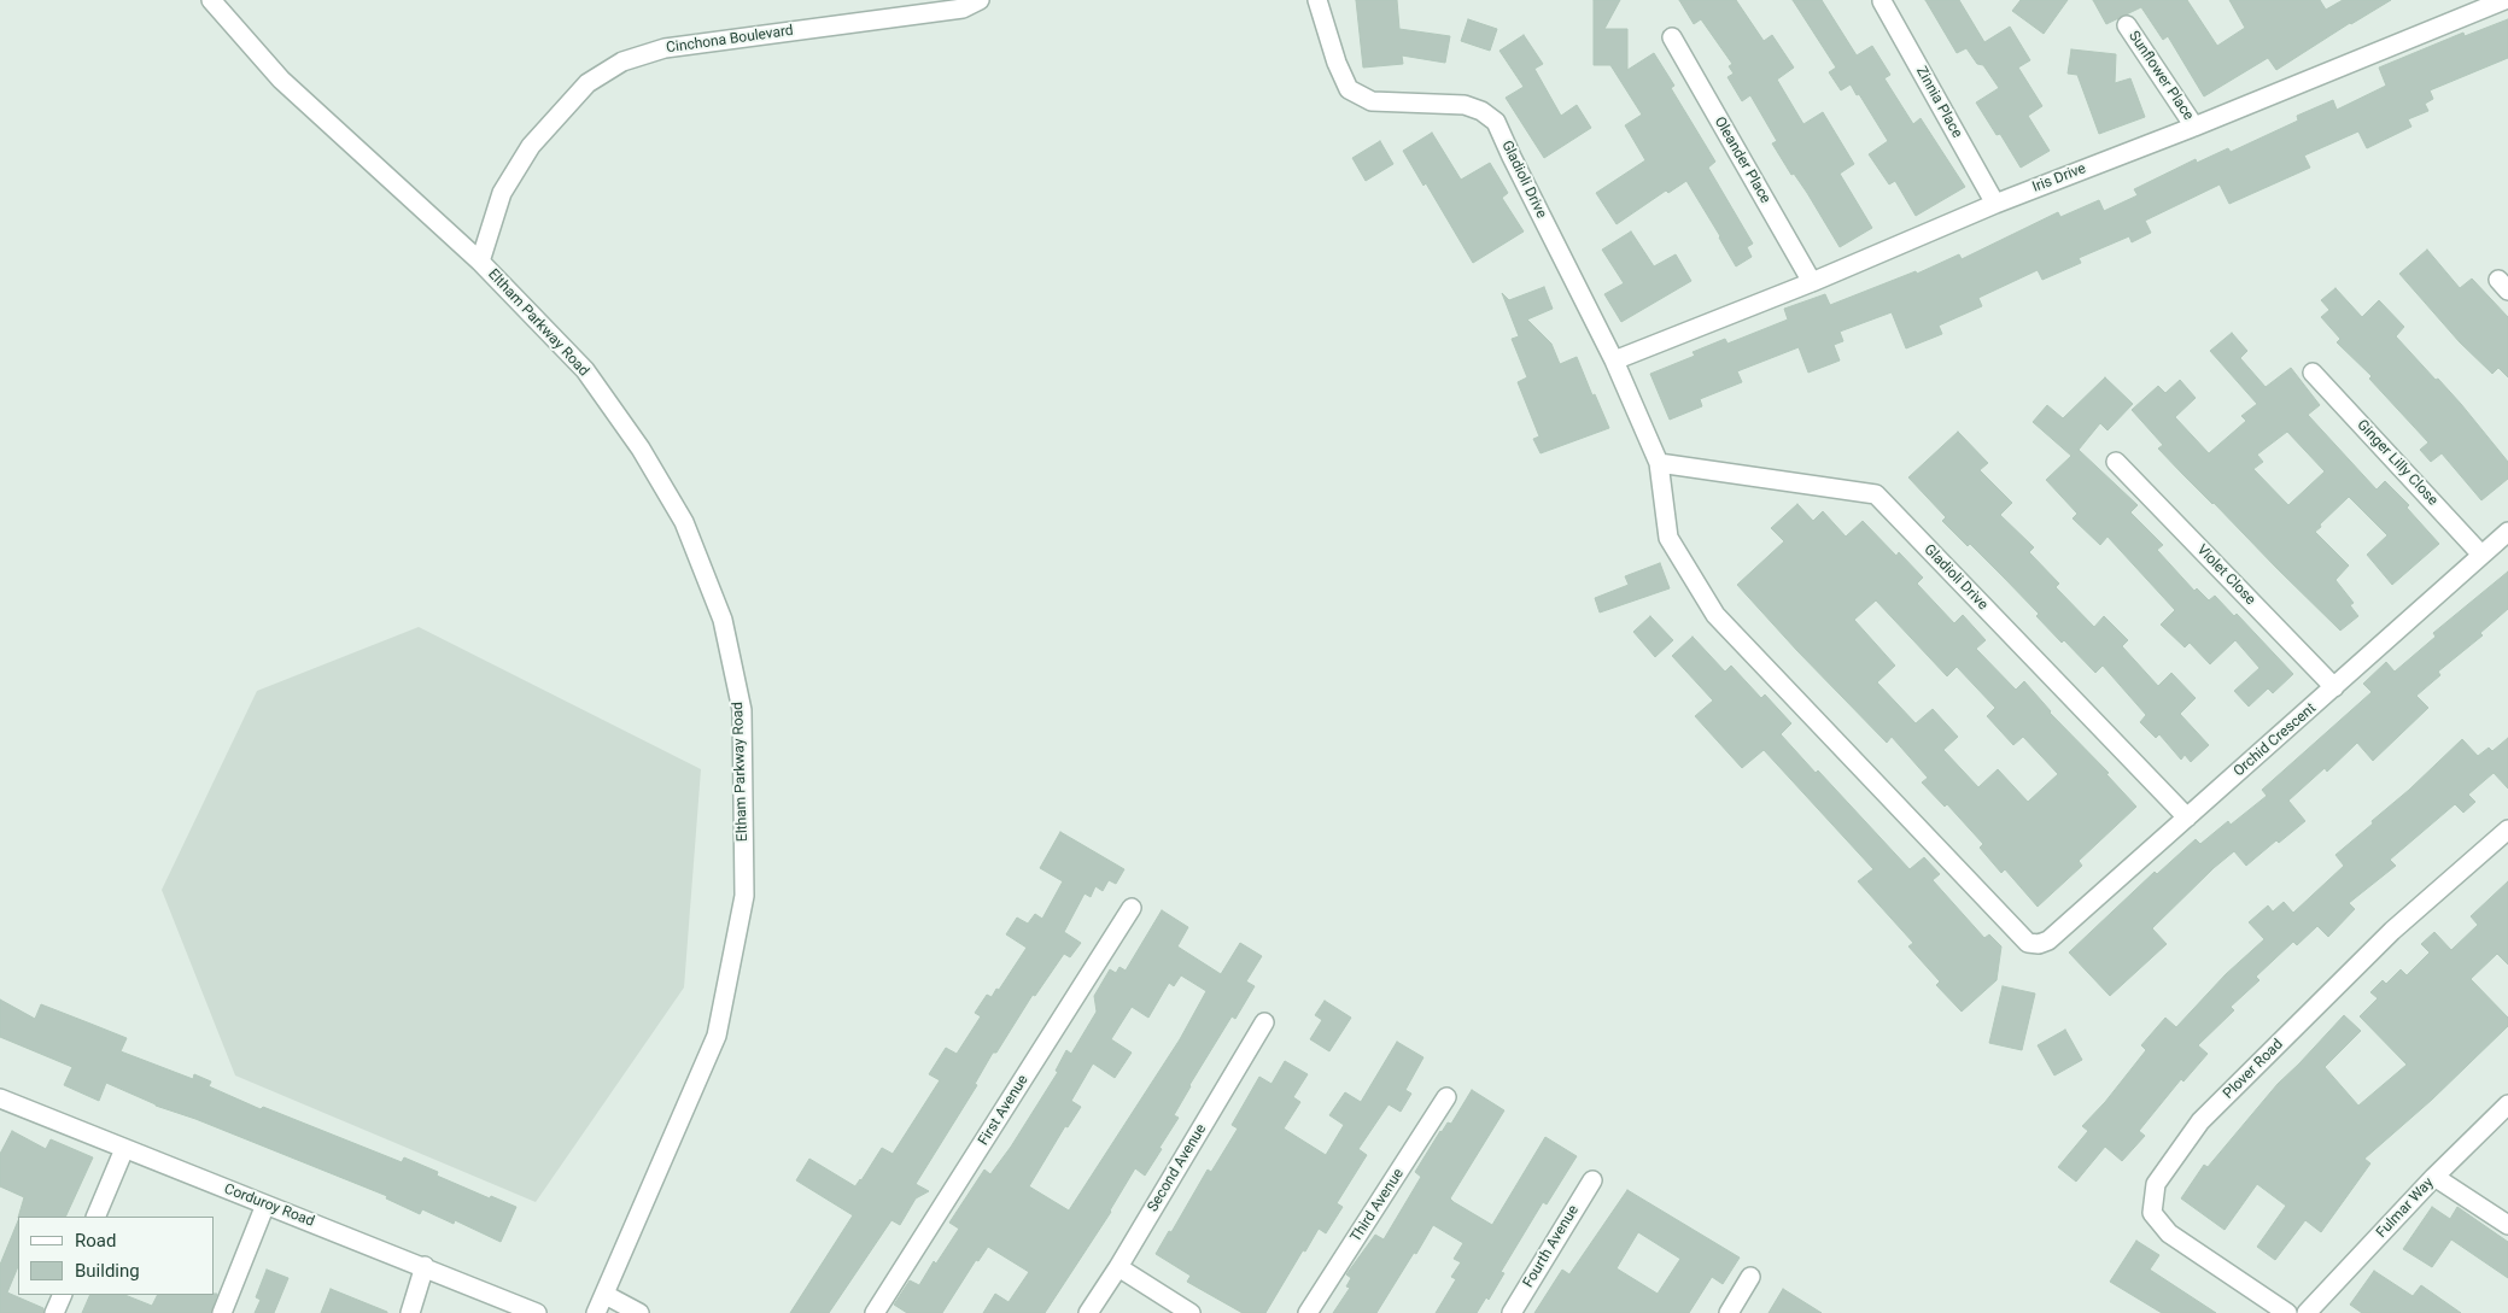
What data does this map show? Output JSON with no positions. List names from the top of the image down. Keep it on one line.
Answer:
{"streets":{"street":["Cinchona Boulevard","Sunflower Place","Zinnia Place","Oleander Place","Iris Drive","Gladioli Drive","Eltham Parkway Road","Ginger Lilly Close","Violet Close","Orchid Crescent","Plover Road","First Avenue","Second Avenue","Corduroy Road","Third Avenue","Fulmar Way","Fourth Avenue"]},"crossings":[["Cinchona Boulevard","Eltham Parkway Road"],["Sunflower Place","Iris Drive"],["Zinnia Place","Iris Drive"],["Oleander Place","Iris Drive"],["Iris Drive","Gladioli Drive"],["Gladioli Drive","Orchid Crescent"],["Ginger Lilly Close","Orchid Crescent"],["Violet Close","Orchid Crescent"]],"legend":["Road","Building"]}
